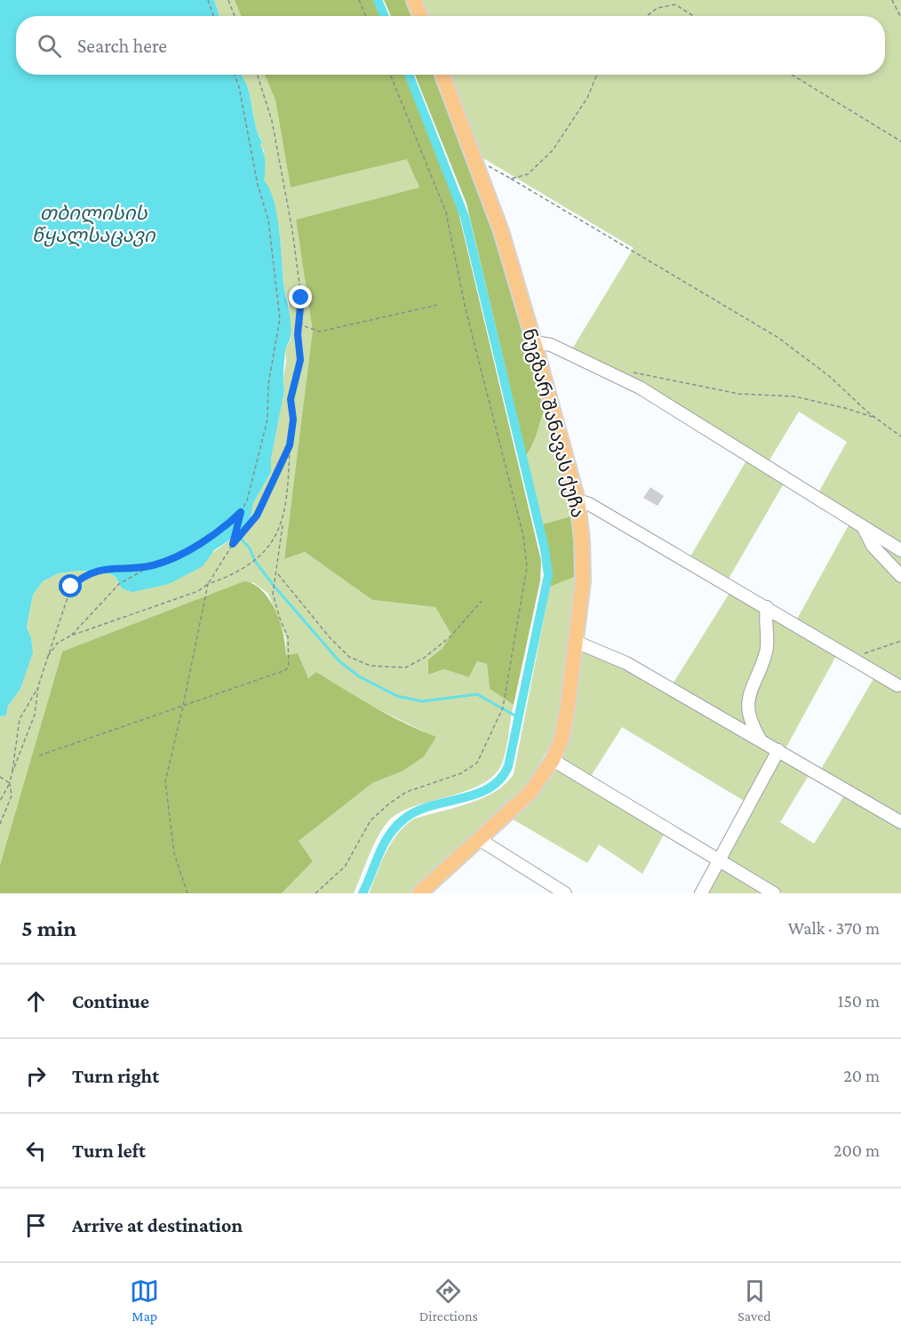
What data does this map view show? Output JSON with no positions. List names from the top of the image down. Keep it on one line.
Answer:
{"streets":{"main road":["ნუგზარ შანავას ქუჩა"]},"water":["თბილისის წყალსაცავი"],"page":{"search":"Search here","heading":["5 min","Walk · 370 m"],"list":[["Continue","150 m"],["Turn right","20 m"],["Turn left","200 m"],"Arrive at destination"],"nav":["Map","Directions","Saved"]}}
